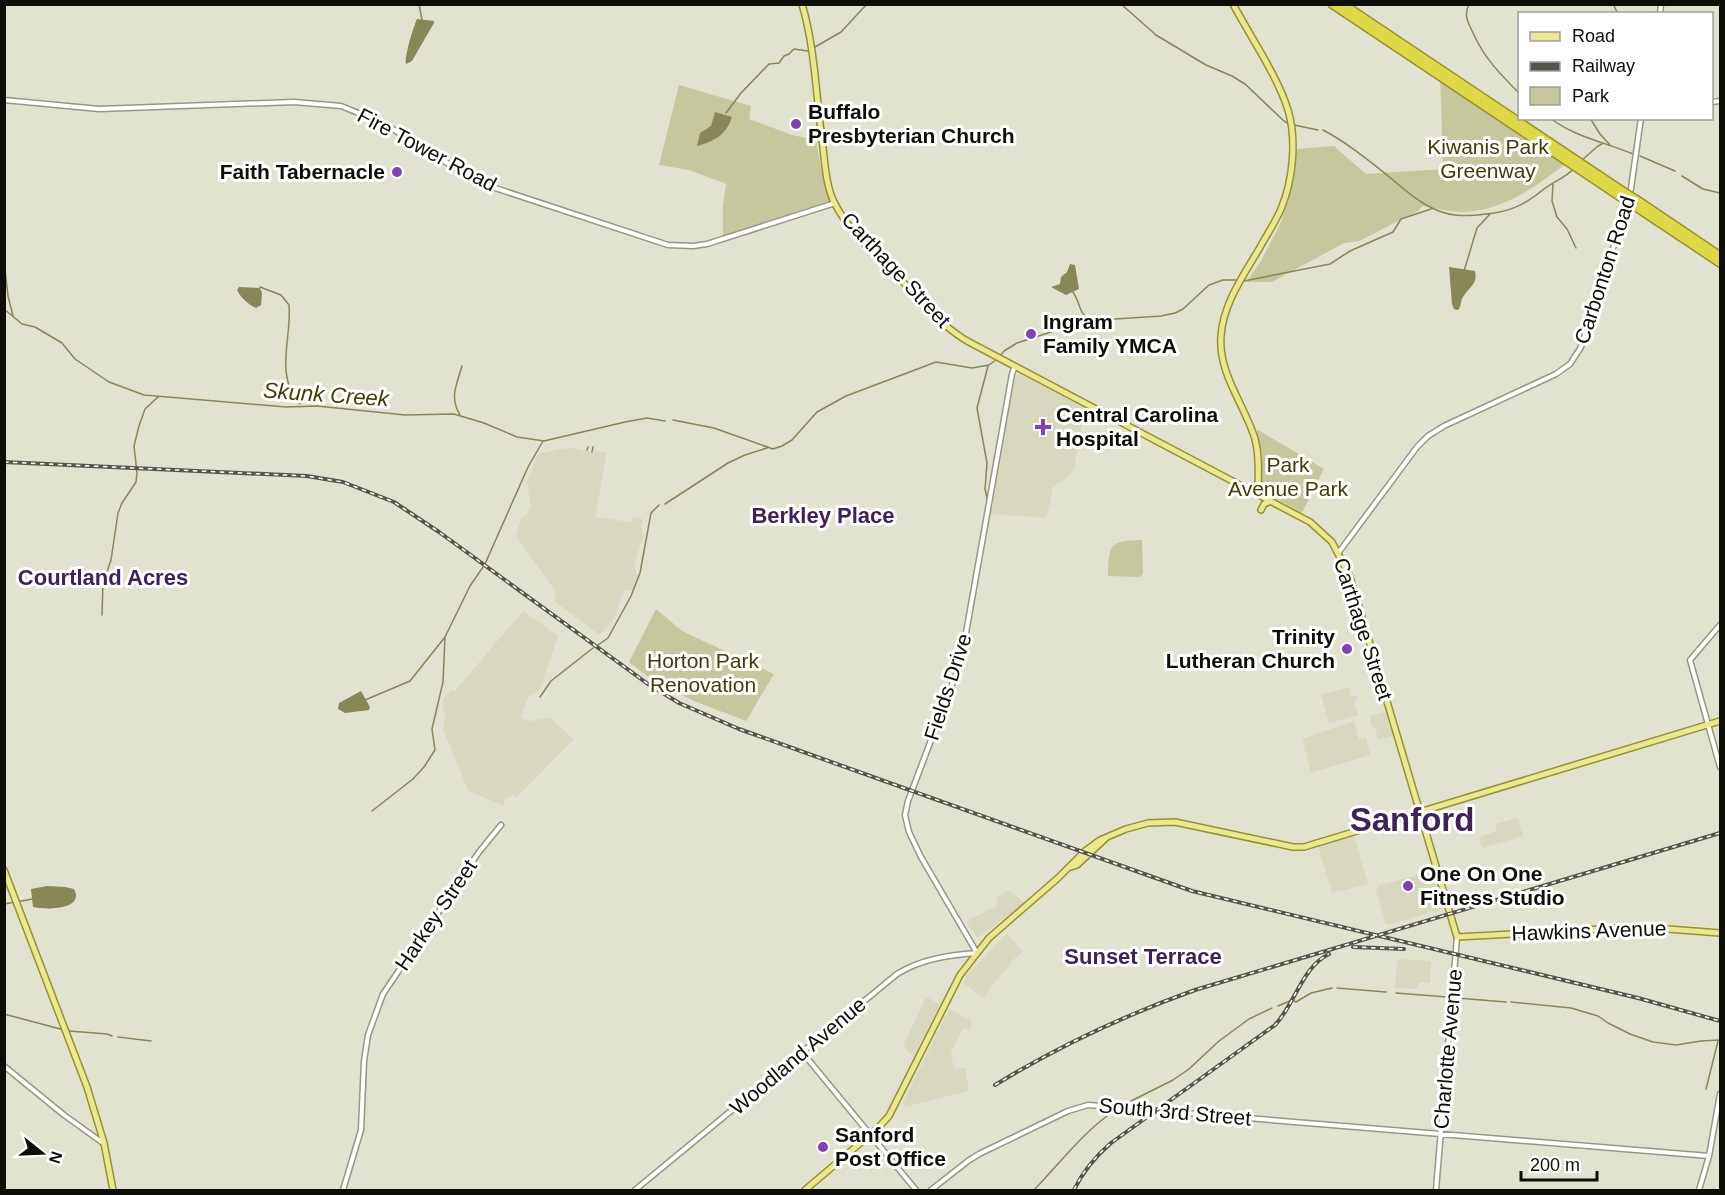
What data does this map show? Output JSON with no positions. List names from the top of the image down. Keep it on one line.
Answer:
{"streets":{"main road":["Carthage Street","Hawkins Avenue","Charlotte Avenue"],"street":["Fire Tower Road","Carbonton Road","Fields Drive","Harkey Street","Woodland Avenue","South 3rd Street"]},"crossings":[["Fire Tower Road","Carthage Street"],["Carthage Street","Carbonton Road"],["Carthage Street","Fields Drive"],["Carthage Street","Charlotte Avenue"],["Fields Drive","Woodland Avenue"],["Hawkins Avenue","Charlotte Avenue"],["Charlotte Avenue","South 3rd Street"]],"districts":["Berkley Place","Courtland Acres","Sanford","Sunset Terrace"],"water":["Skunk Creek"],"parks":["Kiwanis Park Greenway","Park Avenue Park","Horton Park Renovation"],"places":{"other":["Buffalo Presbyterian Church","Faith Tabernacle","Ingram Family YMCA","Trinity Lutheran Church","One On One Fitness Studio","Sanford Post Office"],"health":["Central Carolina Hospital"]},"legend":["Road","Railway","Park"],"scale_bar":"200 m","north":"right"}
